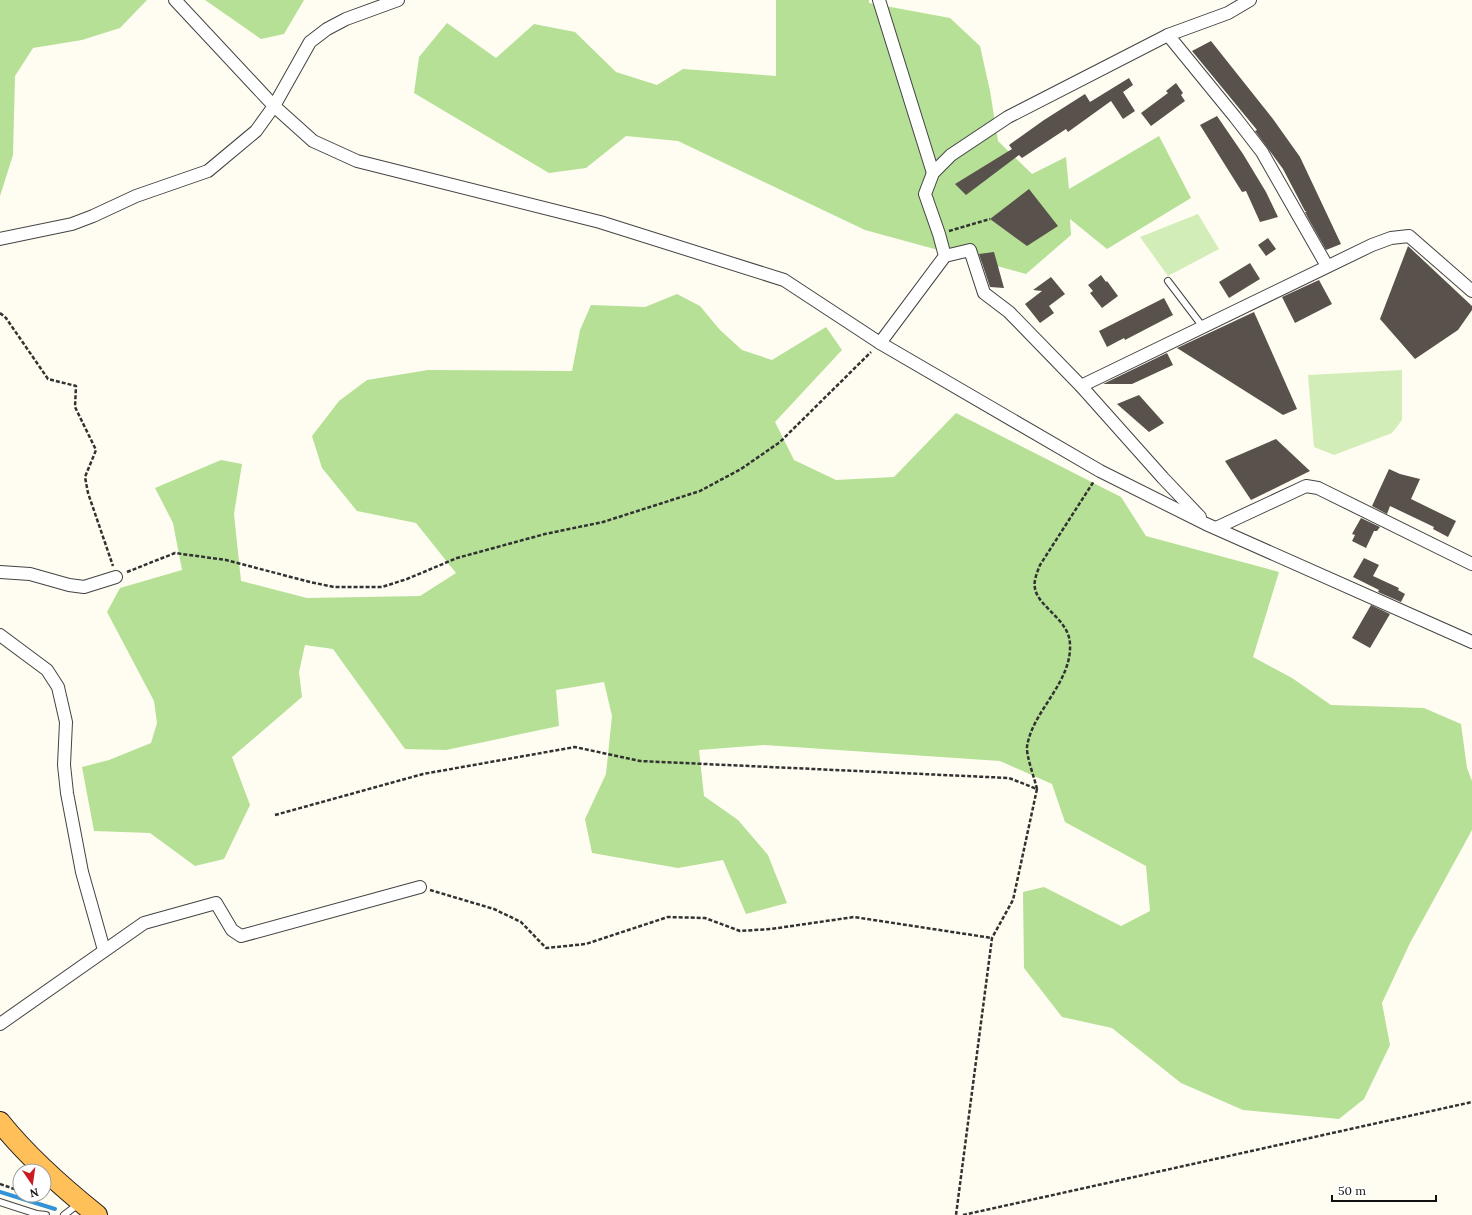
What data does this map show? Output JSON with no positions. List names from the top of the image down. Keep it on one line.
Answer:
{"scale_bar":"50 m","north":"bottom"}
